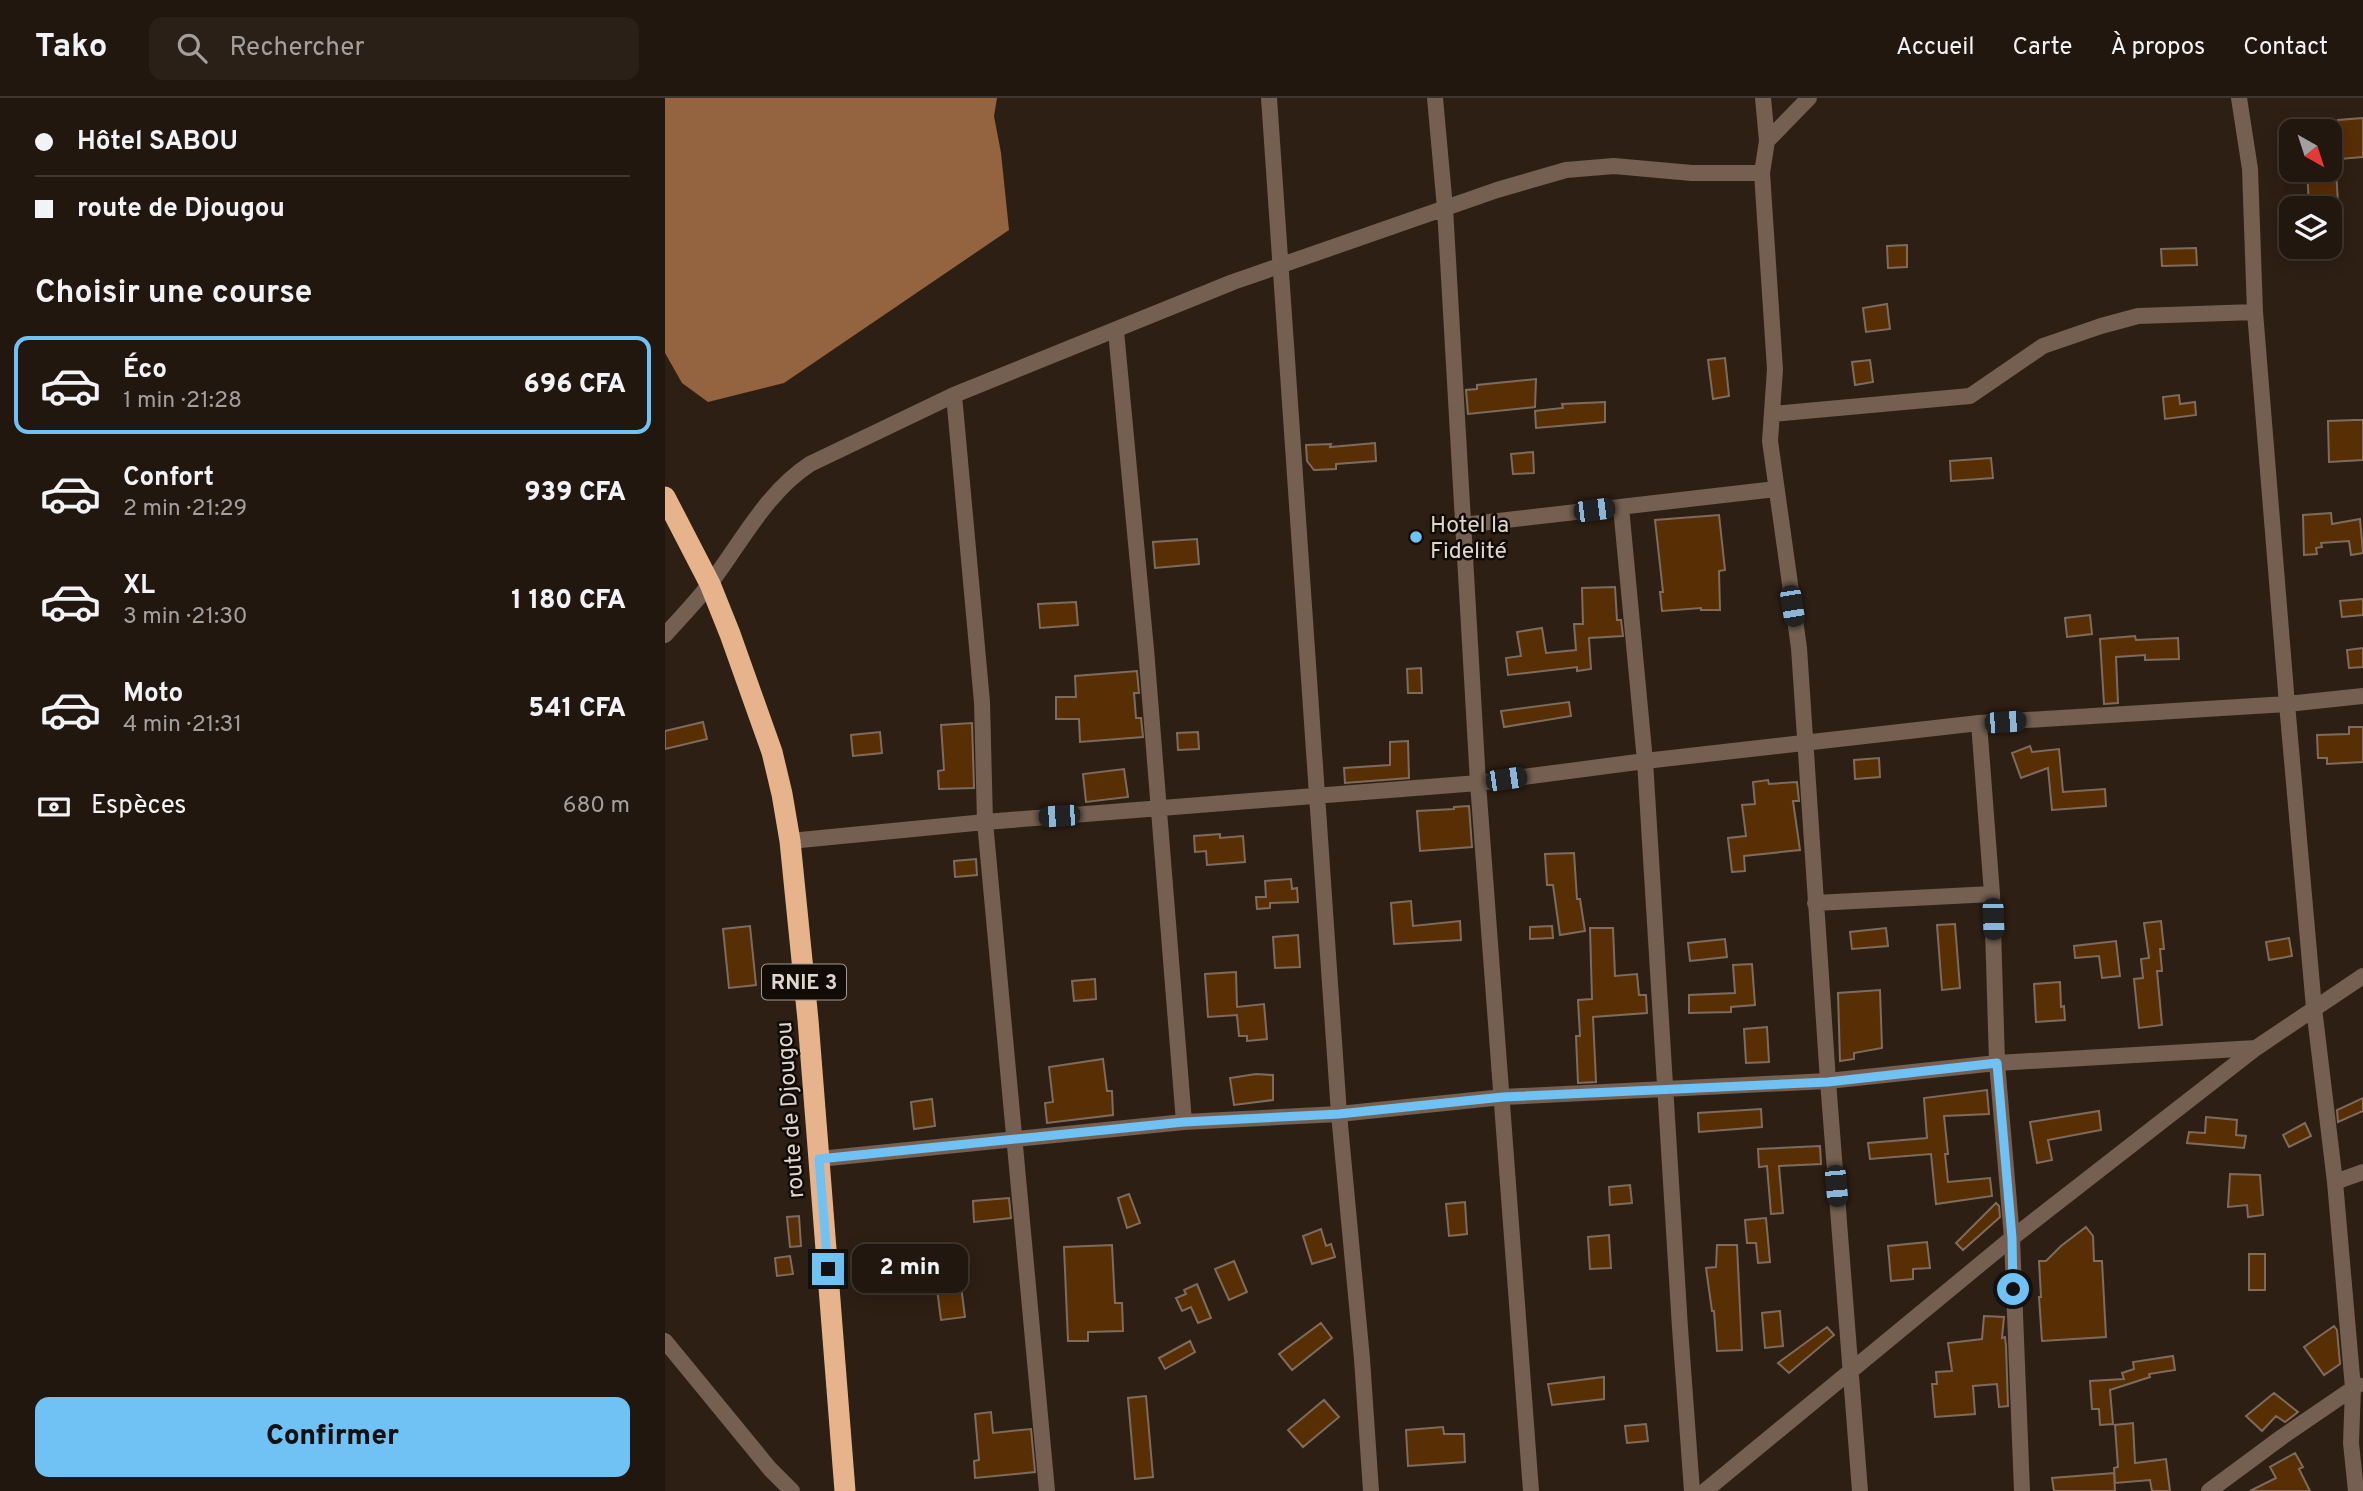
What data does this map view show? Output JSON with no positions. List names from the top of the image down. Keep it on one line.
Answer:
{"streets":{"highway":["RNIE 3","route de Djougou"]},"places":["Hotel la Fidelité"],"north":"bottom right","page":{"header":"Tako","search":"Rechercher","nav":["Accueil","Carte","À propos","Contact"],"banner":["Hôtel SABOU","route de Djougou"],"heading":"Choisir une course","list":[{"name":"Éco","note":"1 min · 21:28","value":"696 CFA"},{"name":"Confort","note":"2 min · 21:29","value":"939 CFA"},{"name":"XL","note":"3 min · 21:30","value":"1 180 CFA"},{"name":"Moto","note":"4 min · 21:31","value":"541 CFA"}],"pay":["Espèces","680 m"],"bubble":"2 min","buttons":"Confirmer"}}
